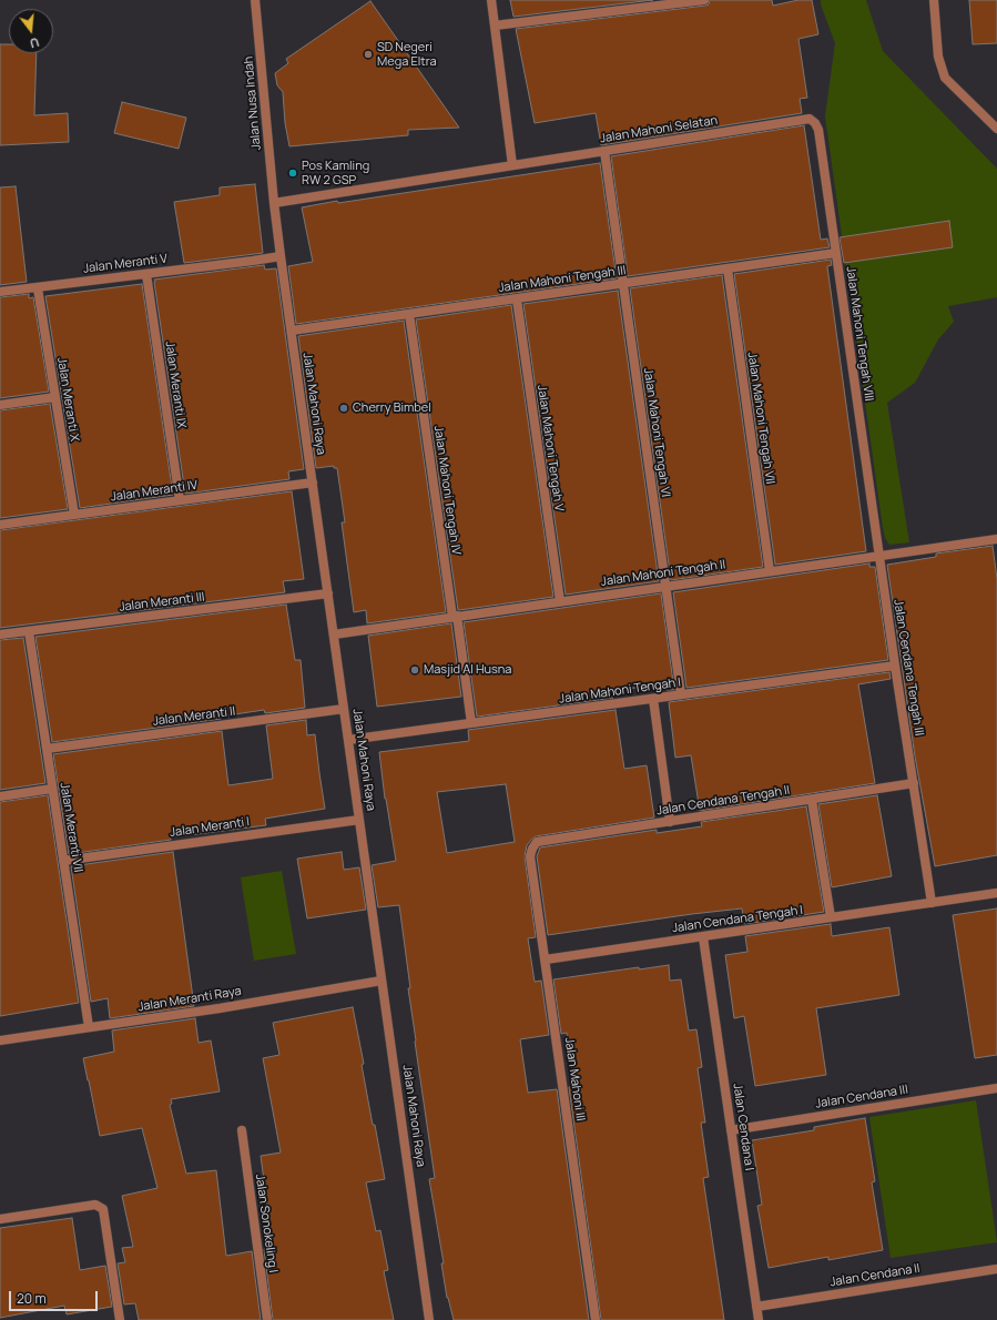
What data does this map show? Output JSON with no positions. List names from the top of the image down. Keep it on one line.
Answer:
{"streets":{"street":["Jalan Nusa Indah","Jalan Mahoni Selatan","Jalan Meranti V","Jalan Mahoni Tengah III","Jalan Mahoni Tengah VIII","Jalan Meranti IX","Jalan Meranti X","Jalan Mahoni Raya","Jalan Mahoni Tengah VII","Jalan Mahoni Tengah VI","Jalan Mahoni Tengah V","Jalan Mahoni Tengah IV","Jalan Meranti IV","Jalan Mahoni Tengah II","Jalan Meranti III","Jalan Cendana Tengah III","Jalan Mahoni Tengah I","Jalan Meranti II","Jalan Cendana Tengah II","Jalan Meranti VII","Jalan Meranti I","Jalan Cendana Tengah I","Jalan Meranti Raya","Jalan Mahoni III","Jalan Cendana III","Jalan Cendana I","Jalan Sonokeling I","Jalan Cendana II"]},"crossings":[["Jalan Nusa Indah","Jalan Mahoni Selatan"],["Jalan Nusa Indah","Jalan Mahoni Raya"],["Jalan Mahoni Selatan","Jalan Mahoni Tengah VIII"],["Jalan Mahoni Selatan","Jalan Mahoni Raya"],["Jalan Mahoni Selatan","Jalan Mahoni Tengah VI"],["Jalan Meranti V","Jalan Meranti IX"],["Jalan Meranti V","Jalan Meranti X"],["Jalan Meranti V","Jalan Mahoni Raya"],["Jalan Mahoni Tengah III","Jalan Mahoni Tengah VIII"],["Jalan Mahoni Tengah III","Jalan Mahoni Raya"],["Jalan Mahoni Tengah III","Jalan Mahoni Tengah VII"],["Jalan Mahoni Tengah III","Jalan Mahoni Tengah VI"],["Jalan Mahoni Tengah III","Jalan Mahoni Tengah V"],["Jalan Mahoni Tengah III","Jalan Mahoni Tengah IV"],["Jalan Mahoni Tengah VIII","Jalan Mahoni Tengah II"],["Jalan Mahoni Tengah VIII","Jalan Cendana Tengah III"],["Jalan Meranti IX","Jalan Meranti IV"],["Jalan Meranti X","Jalan Meranti IV"],["Jalan Mahoni Raya","Jalan Meranti IV"],["Jalan Mahoni Raya","Jalan Mahoni Tengah II"],["Jalan Mahoni Raya","Jalan Meranti III"],["Jalan Mahoni Raya","Jalan Mahoni Tengah I"],["Jalan Mahoni Raya","Jalan Meranti II"],["Jalan Mahoni Raya","Jalan Meranti I"],["Jalan Mahoni Raya","Jalan Meranti Raya"],["Jalan Mahoni Tengah VII","Jalan Mahoni Tengah II"],["Jalan Mahoni Tengah VI","Jalan Mahoni Tengah II"],["Jalan Mahoni Tengah VI","Jalan Mahoni Tengah I"],["Jalan Mahoni Tengah V","Jalan Mahoni Tengah II"],["Jalan Mahoni Tengah IV","Jalan Mahoni Tengah II"],["Jalan Mahoni Tengah IV","Jalan Mahoni Tengah I"],["Jalan Mahoni Tengah II","Jalan Cendana Tengah III"],["Jalan Meranti III","Jalan Meranti VII"],["Jalan Cendana Tengah III","Jalan Mahoni Tengah I"],["Jalan Cendana Tengah III","Jalan Cendana Tengah II"],["Jalan Cendana Tengah III","Jalan Cendana Tengah I"],["Jalan Meranti II","Jalan Meranti VII"],["Jalan Cendana Tengah II","Jalan Mahoni III"],["Jalan Meranti VII","Jalan Meranti I"],["Jalan Meranti VII","Jalan Meranti Raya"],["Jalan Cendana Tengah I","Jalan Mahoni III"],["Jalan Cendana Tengah I","Jalan Cendana I"],["Jalan Cendana III","Jalan Cendana I"],["Jalan Cendana I","Jalan Cendana II"]],"places":["SD Negeri Mega Eltra","Pos Kamling RW 2 GSP","Cherry Bimbel","Masjid Al Husna"],"scale_bar":"20 m","north":"bottom"}
